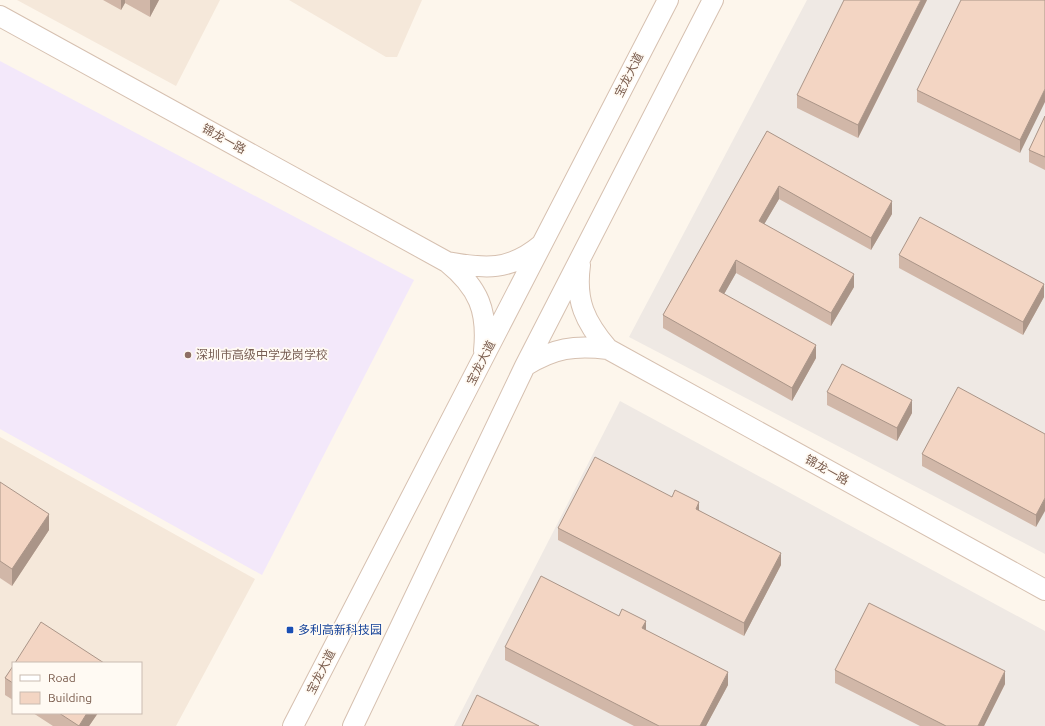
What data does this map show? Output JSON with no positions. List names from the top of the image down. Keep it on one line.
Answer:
{"streets":{"main road":["宝龙大道","锦龙一路"]},"crossings":[["宝龙大道","锦龙一路"]],"places":{"other":["深圳市高级中学龙岗学校"],"transit":["多利高新科技园"]},"legend":["Road","Building"]}
